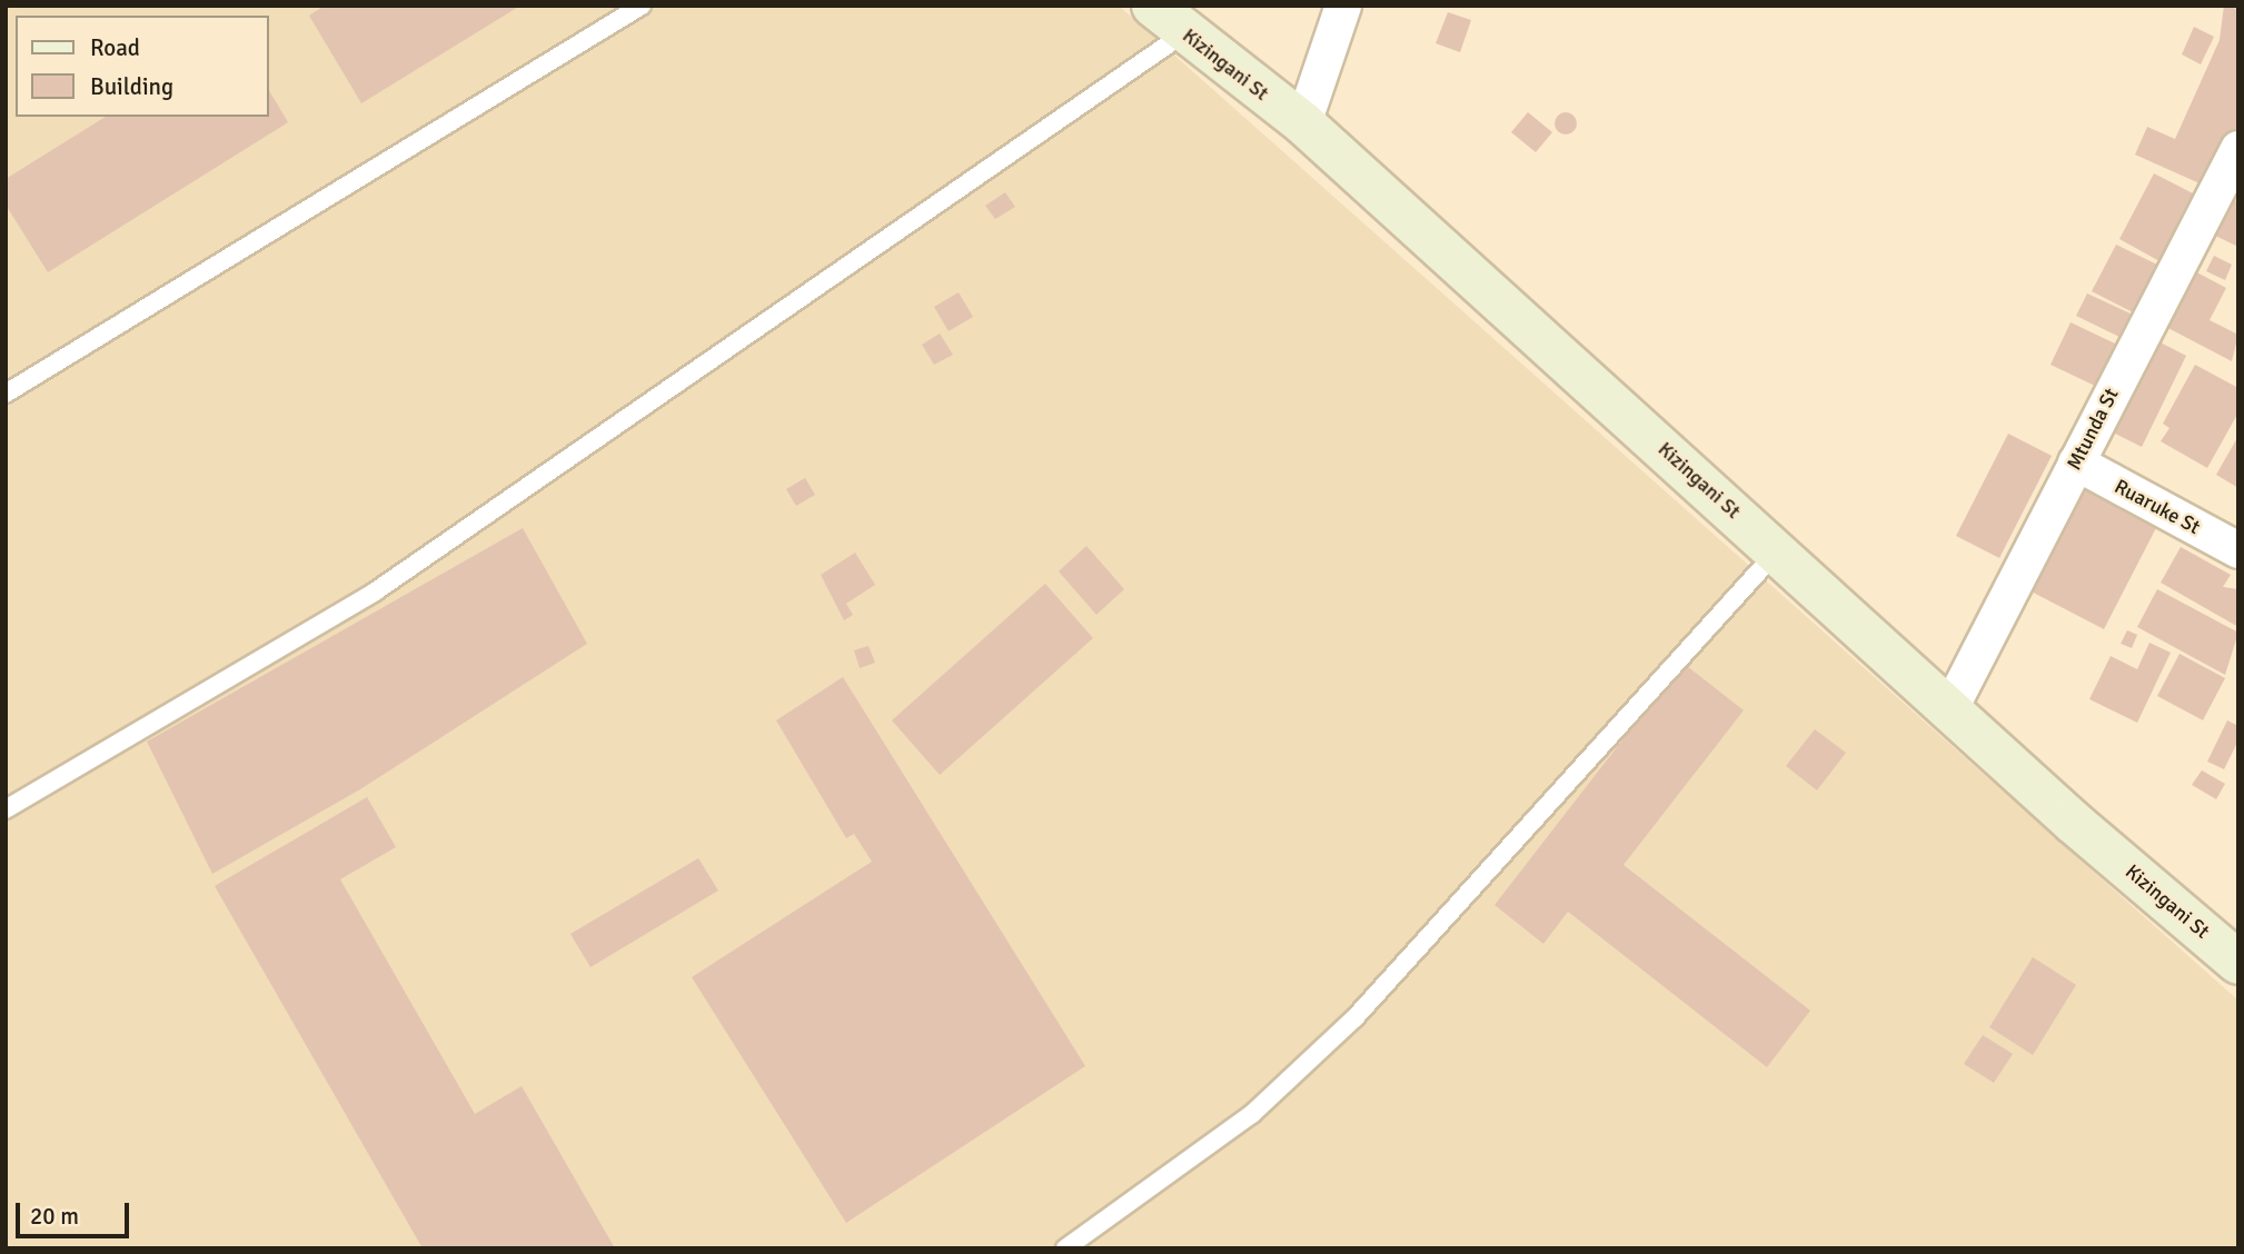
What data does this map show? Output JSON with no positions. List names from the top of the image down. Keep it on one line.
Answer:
{"streets":{"street":["Kizingani St","Mtunda St","Ruaruke St"]},"crossings":[["Kizingani St","Mtunda St"],["Mtunda St","Ruaruke St"]],"legend":["Road","Building"],"scale_bar":"20 m"}
